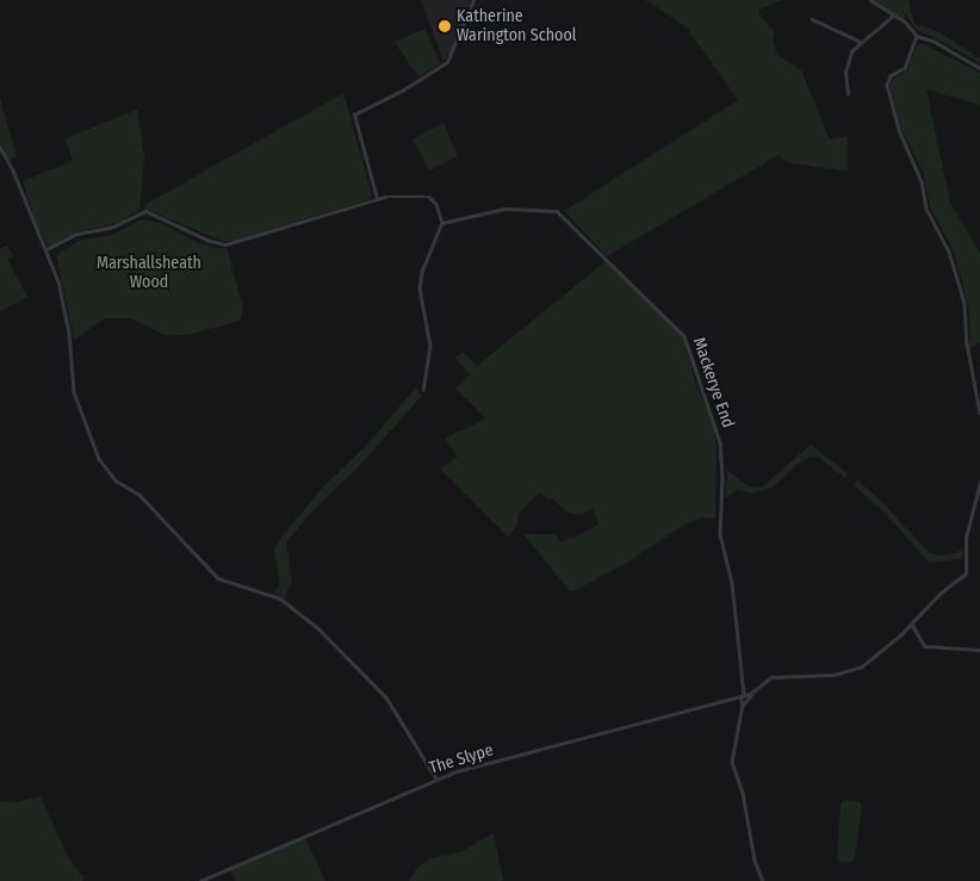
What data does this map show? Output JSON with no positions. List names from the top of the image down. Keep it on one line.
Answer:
{"streets":{"street":["Mackerye End","The Slype"]},"crossings":[["Mackerye End","The Slype"]],"parks":["Marshallsheath Wood"],"places":["Katherine Warington School"]}
